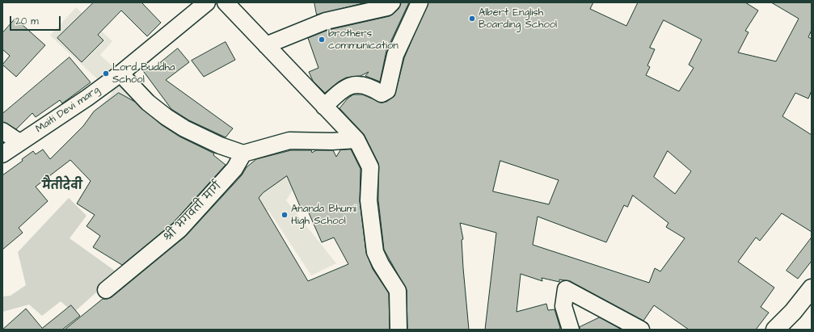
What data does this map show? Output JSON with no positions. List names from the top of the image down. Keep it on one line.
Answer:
{"streets":{"street":["Maiti Devi marg","श्री भगवती मार्ग"]},"districts":["मैतीदेवी"],"places":["Albert English Boarding School","brothers communication","Lord Buddha School","Ananda Bhumi High School"],"scale_bar":"20 m"}
